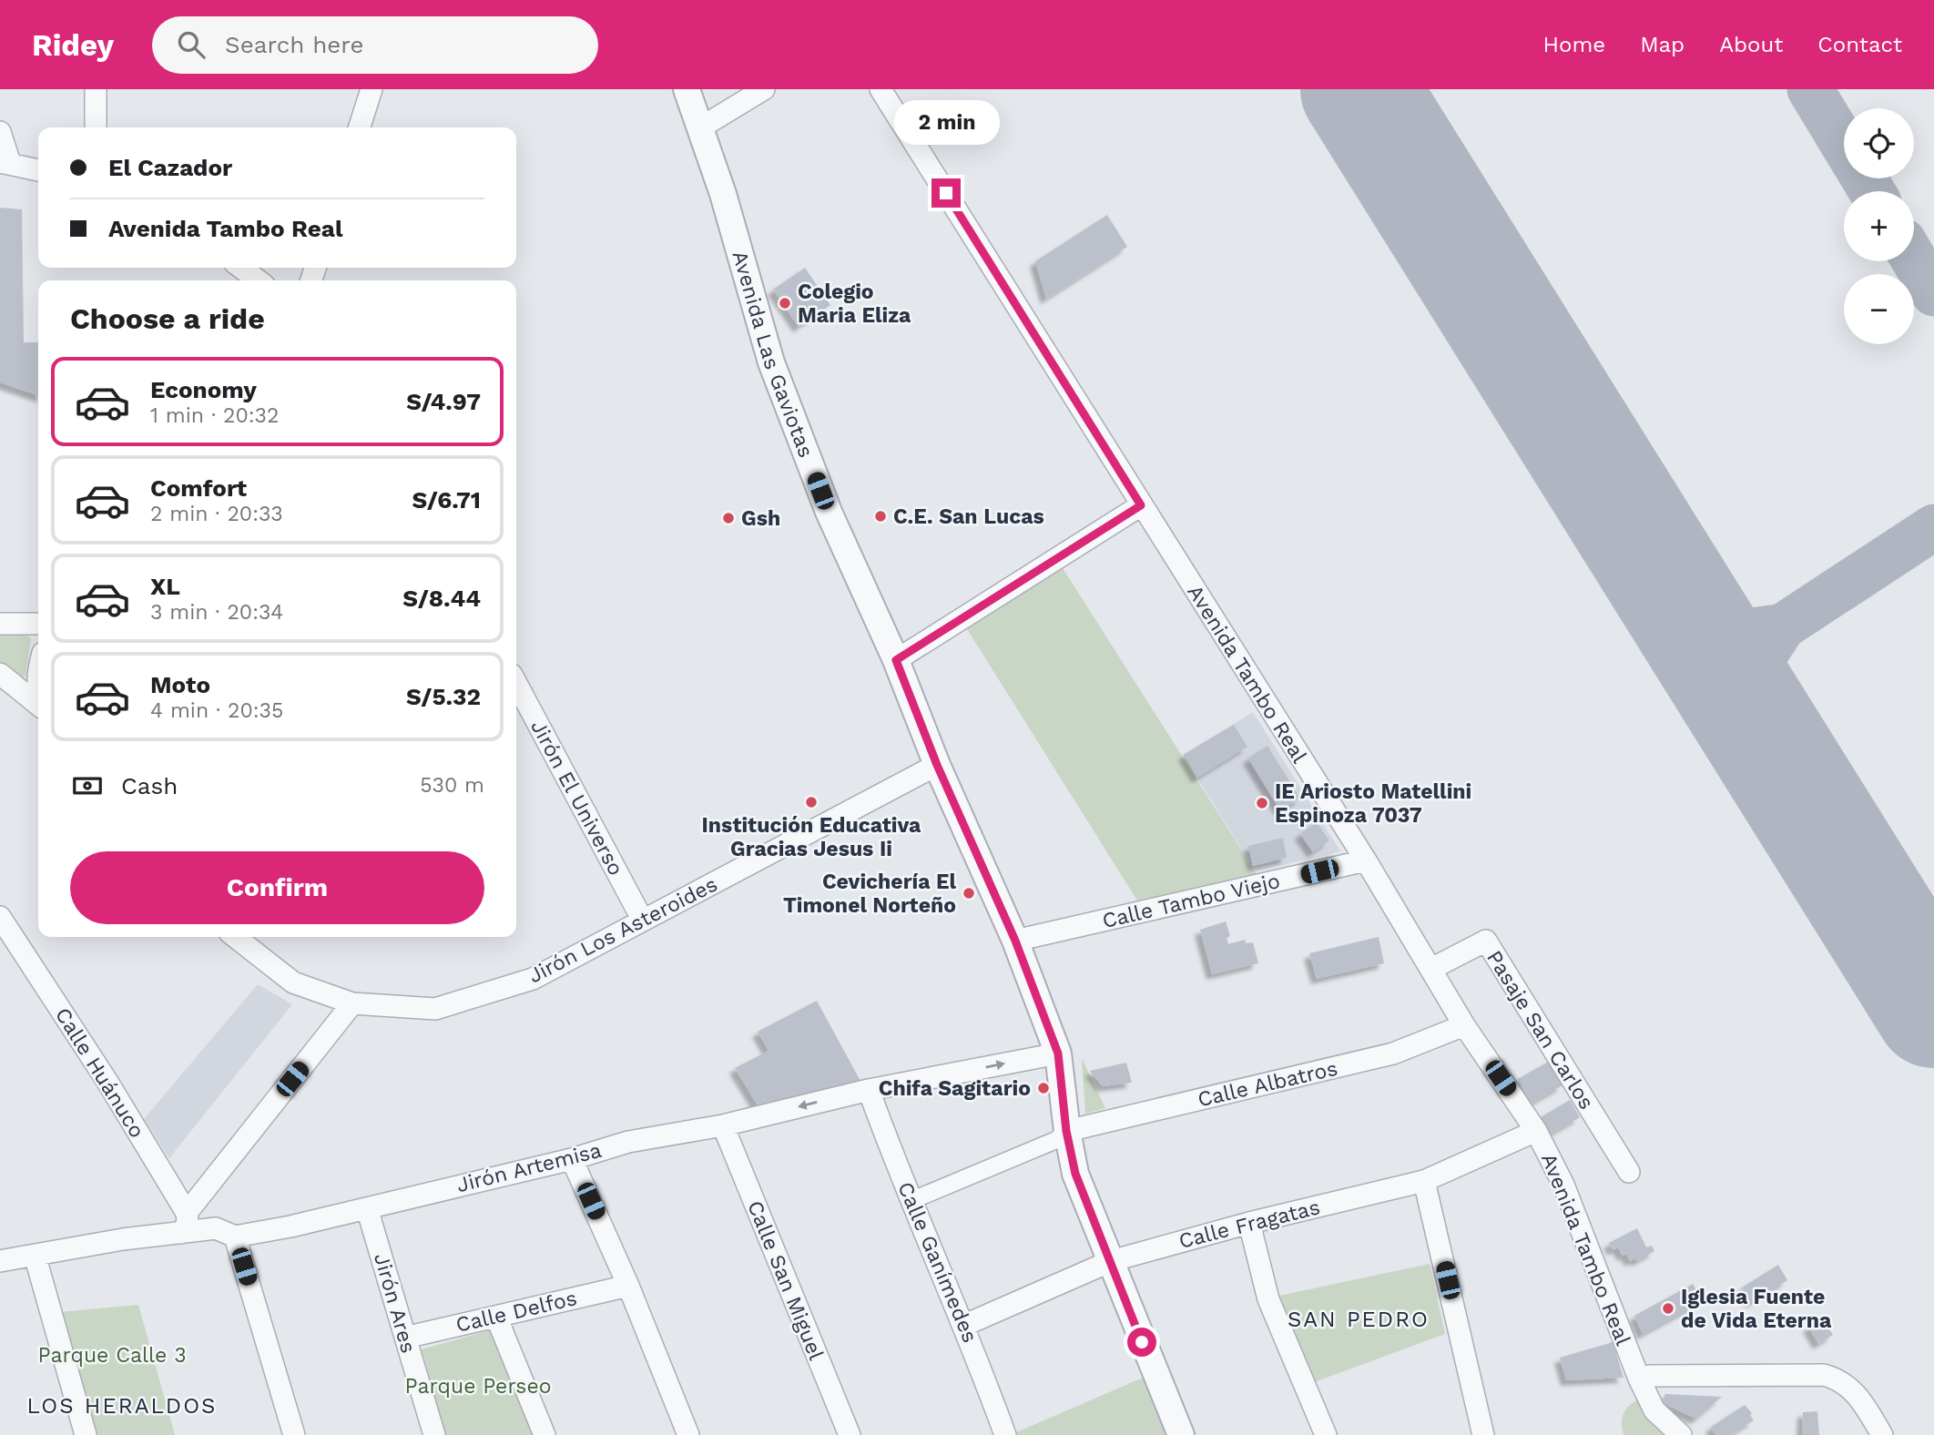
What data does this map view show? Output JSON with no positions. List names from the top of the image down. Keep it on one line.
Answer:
{"streets":{"street":["Avenida Las Gaviotas","Avenida Tambo Real","Jirón El Universo","Calle Tambo Viejo","Jirón Los Asteroides","Pasaje San Carlos","Calle Huánuco","Calle Albatros","Jirón Artemisa","Calle Fragatas","Calle Ganímedes","Calle San Miguel","Jirón Ares","Calle Delfos"]},"crossings":[["Avenida Las Gaviotas","Calle Tambo Viejo"],["Avenida Las Gaviotas","Jirón Los Asteroides"],["Avenida Las Gaviotas","Calle Albatros"],["Avenida Las Gaviotas","Jirón Artemisa"],["Avenida Las Gaviotas","Calle Fragatas"],["Avenida Tambo Real","Calle Tambo Viejo"],["Avenida Tambo Real","Pasaje San Carlos"],["Avenida Tambo Real","Calle Albatros"],["Avenida Tambo Real","Calle Fragatas"],["Jirón El Universo","Jirón Los Asteroides"],["Calle Huánuco","Jirón Artemisa"],["Jirón Artemisa","Calle Ganímedes"],["Jirón Artemisa","Calle San Miguel"],["Jirón Artemisa","Jirón Ares"],["Calle Fragatas","Calle Ganímedes"],["Jirón Ares","Calle Delfos"]],"districts":["SAN PEDRO","LOS HERALDOS"],"parks":["Parque Calle 3","Parque Perseo"],"places":["Colegio Maria Eliza","C.E. San Lucas","Gsh","Institución Educativa Gracias Jesus Ii","IE Ariosto Matellini Espinoza 7037","Cevichería El Timonel Norteño","Chifa Sagitario","Iglesia Fuente de Vida Eterna"],"page":{"header":"Ridey","search":"Search here","nav":["Home","Map","About","Contact"],"bubble":"2 min","map_buttons":["+","−"],"banner":["El Cazador","Avenida Tambo Real"],"heading":"Choose a ride","list":[{"name":"Economy","note":"1 min · 20:32","value":"S/4.97"},{"name":"Comfort","note":"2 min · 20:33","value":"S/6.71"},{"name":"XL","note":"3 min · 20:34","value":"S/8.44"},{"name":"Moto","note":"4 min · 20:35","value":"S/5.32"}],"pay":["Cash","530 m"],"buttons":"Confirm"}}
